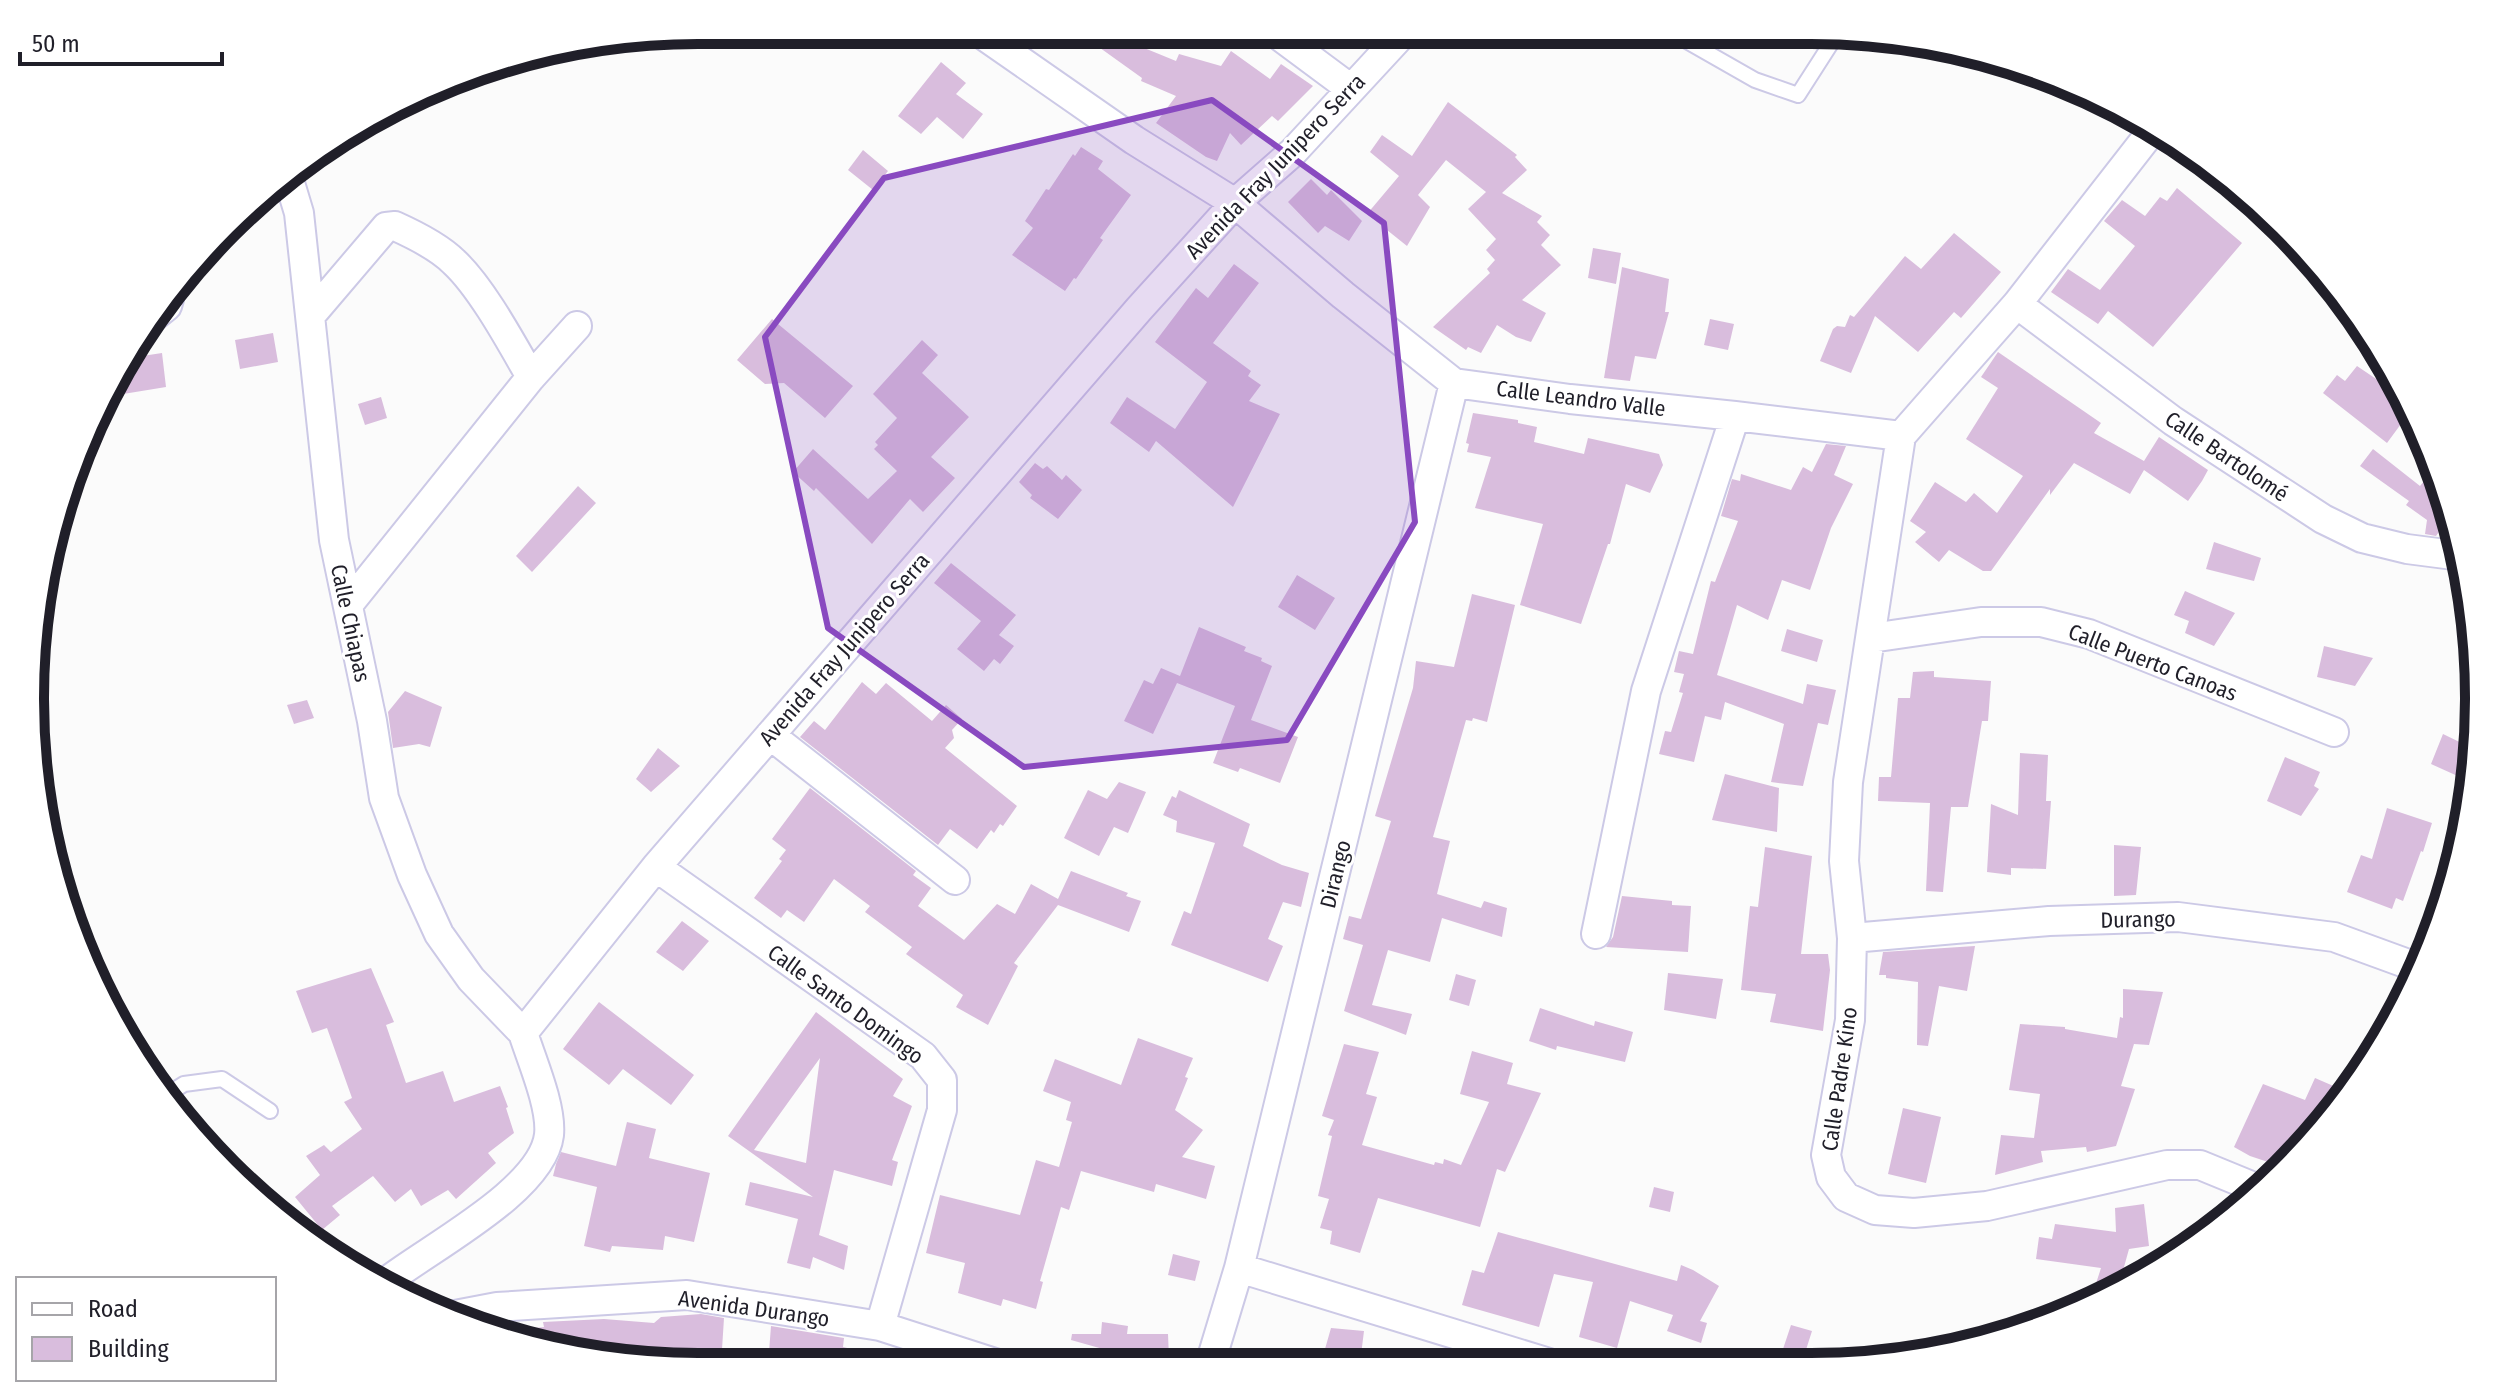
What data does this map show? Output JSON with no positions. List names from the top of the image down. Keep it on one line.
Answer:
{"streets":{"street":["Avenida Fray Junipero Serra","Calle Leandro Valle","Calle Bartolomé","Calle Chiapas","Calle Puerto Canoas","Dirango","Durango","Calle Santo Domingo","Calle Padre Kino","Avenida Durango"]},"crossings":[["Avenida Fray Junipero Serra","Calle Chiapas"],["Avenida Fray Junipero Serra","Calle Santo Domingo"],["Calle Leandro Valle","Dirango"],["Calle Leandro Valle","Calle Padre Kino"],["Calle Puerto Canoas","Calle Padre Kino"],["Durango","Calle Padre Kino"],["Calle Santo Domingo","Avenida Durango"]],"legend":["Road","Building"],"scale_bar":"50 m"}
